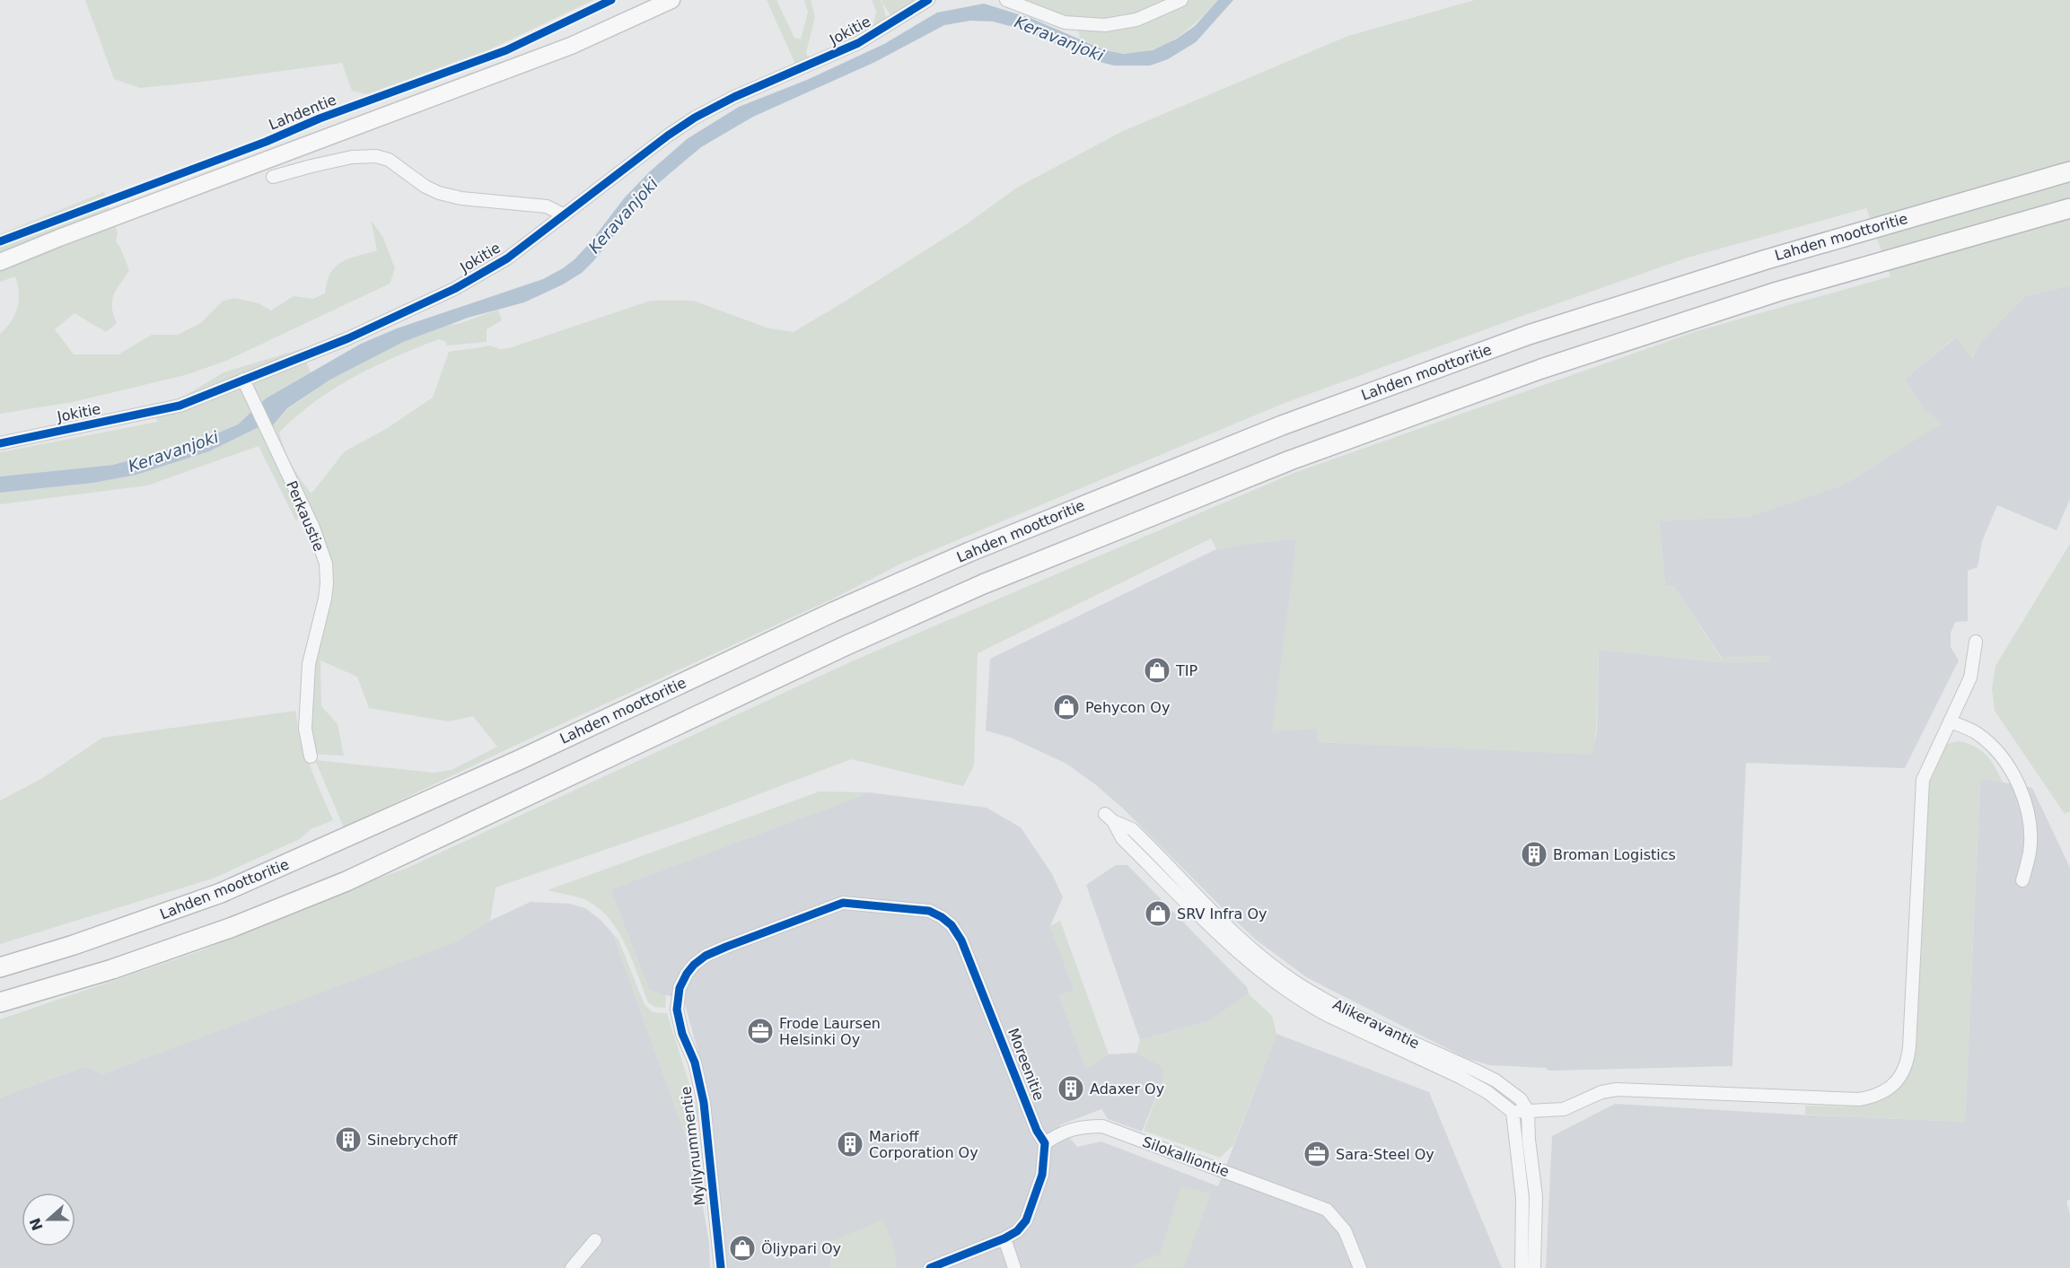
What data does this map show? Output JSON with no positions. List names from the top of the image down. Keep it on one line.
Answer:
{"streets":{"highway":["Lahden moottoritie"],"street":["Jokitie","Perkaustie","Alikeravantie","Moreenitie","Myllynummentie","Silokalliontie"],"cycle path":["Lahdentie"]},"crossings":[["Jokitie","Perkaustie"],["Moreenitie","Myllynummentie"],["Moreenitie","Silokalliontie"]],"water":["Keravanjoki"],"places":{"shop":["TIP","Pehycon Oy","SRV Infra Oy","Öljypari Oy"],"building":["Broman Logistics","Adaxer Oy","Sinebrychoff","Marioff Corporation Oy"],"office":["Frode Laursen Helsinki Oy","Sara-Steel Oy"]},"north":"left"}
